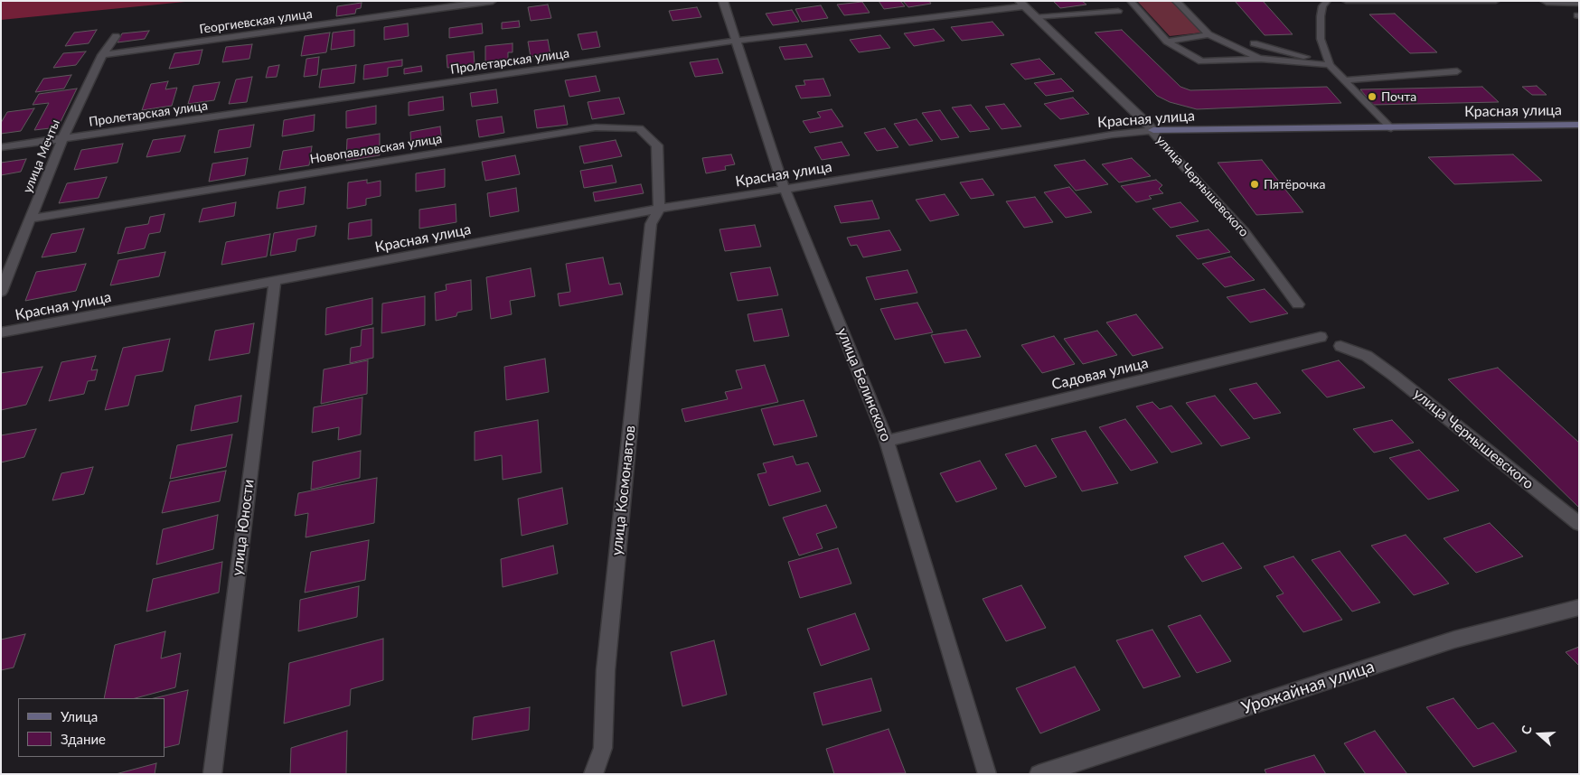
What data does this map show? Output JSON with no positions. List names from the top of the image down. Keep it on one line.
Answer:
{"streets":{"street":["Георгиевская улица","Пролетарская улица","Красная улица","Новопавловская улица","улица Мечты","улица Чернышевского","Садовая улица","улица Белинского","улица Космонавтов","улица Юности","Урожайная улица"]},"crossings":[["Георгиевская улица","улица Мечты"],["Пролетарская улица","улица Мечты"],["Пролетарская улица","улица Чернышевского"],["Пролетарская улица","улица Белинского"],["Красная улица","Новопавловская улица"],["Красная улица","улица Чернышевского"],["Красная улица","улица Белинского"],["Красная улица","улица Космонавтов"],["Красная улица","улица Юности"],["Новопавловская улица","улица Мечты"],["Новопавловская улица","улица Космонавтов"],["Садовая улица","улица Белинского"]],"places":["Почта","Пятёрочка"],"legend":["Улица","Здание"],"north":"left"}
